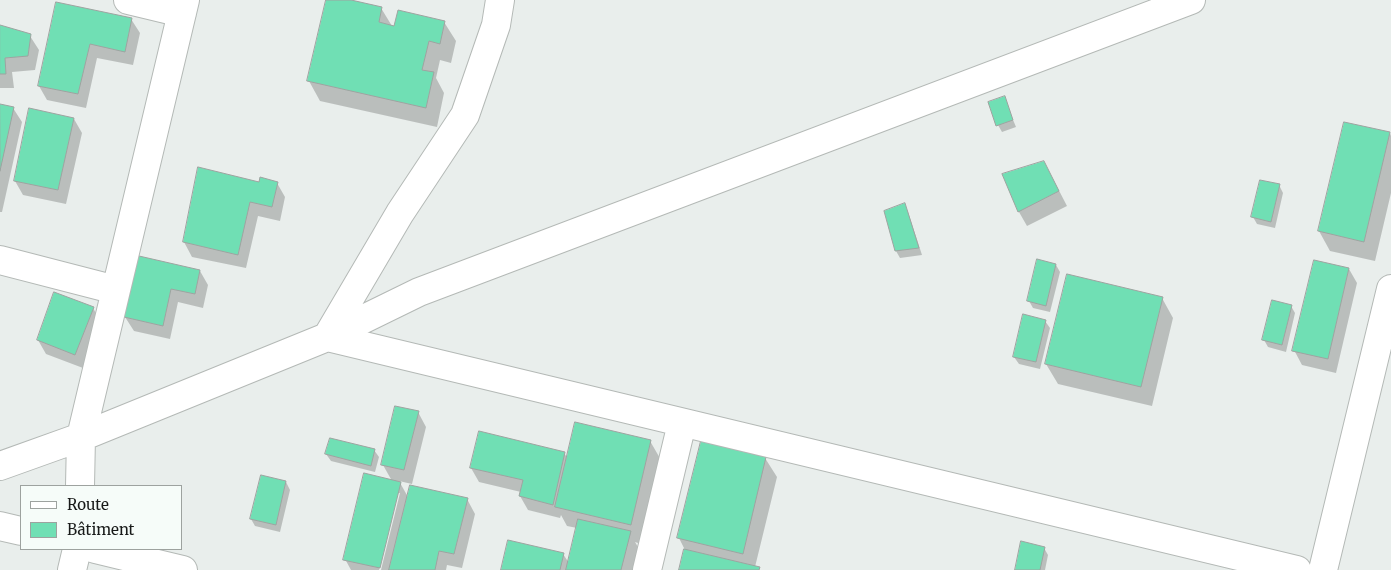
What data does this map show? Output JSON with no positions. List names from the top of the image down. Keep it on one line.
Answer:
{"legend":["Route","Bâtiment"]}
